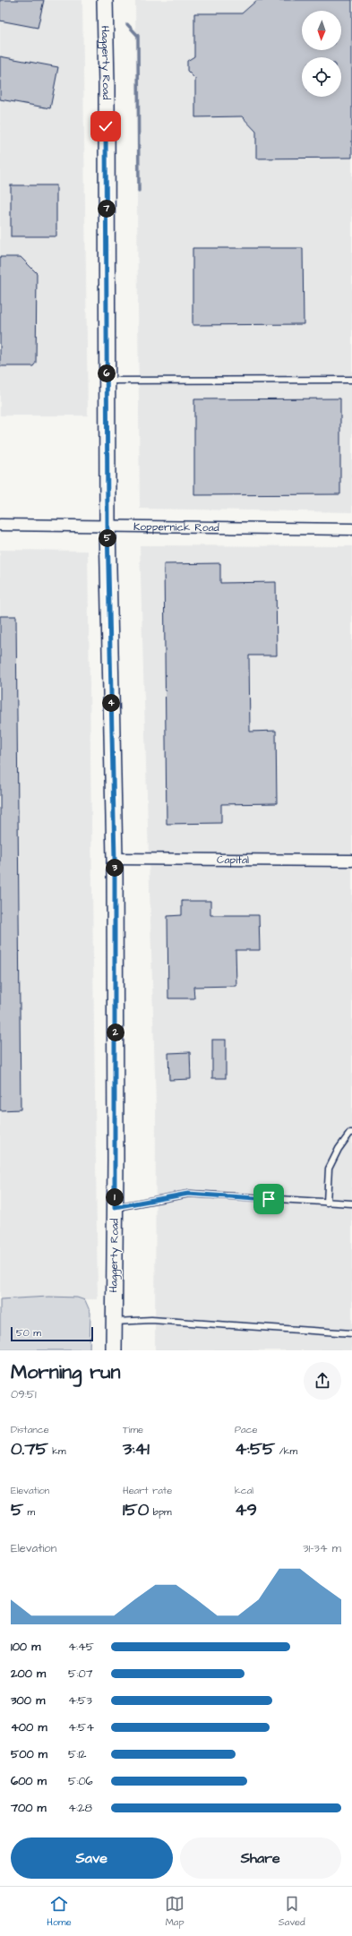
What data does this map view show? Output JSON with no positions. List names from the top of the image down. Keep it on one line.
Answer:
{"streets":{"main road":["Haggerty Road"],"street":["Koppernick Road","Capital"]},"crossings":[["Haggerty Road","Koppernick Road"],["Haggerty Road","Capital"]],"scale_bar":"50 m","north":"bottom","page":{"pins":["7","6","5","4","3","2","1"],"scale":"50 m","heading":["Morning run","09:51"],"stats":[["Distance","0.75 km"],["Time","3:41"],["Pace","4:55 /km"],["Elevation","5 m"],["Heart rate","150 bpm"],["kcal","49"]],"chart":["Elevation","31–34 m"],"list":[{"name":"100 m","note":"4:45"},{"name":"200 m","note":"5:07"},{"name":"300 m","note":"4:53"},{"name":"400 m","note":"4:54"},{"name":"500 m","note":"5:12"},{"name":"600 m","note":"5:06"},{"name":"700 m","note":"4:28"}],"buttons":["Save","Share"],"tabs":["Home","Map","Saved"]}}
